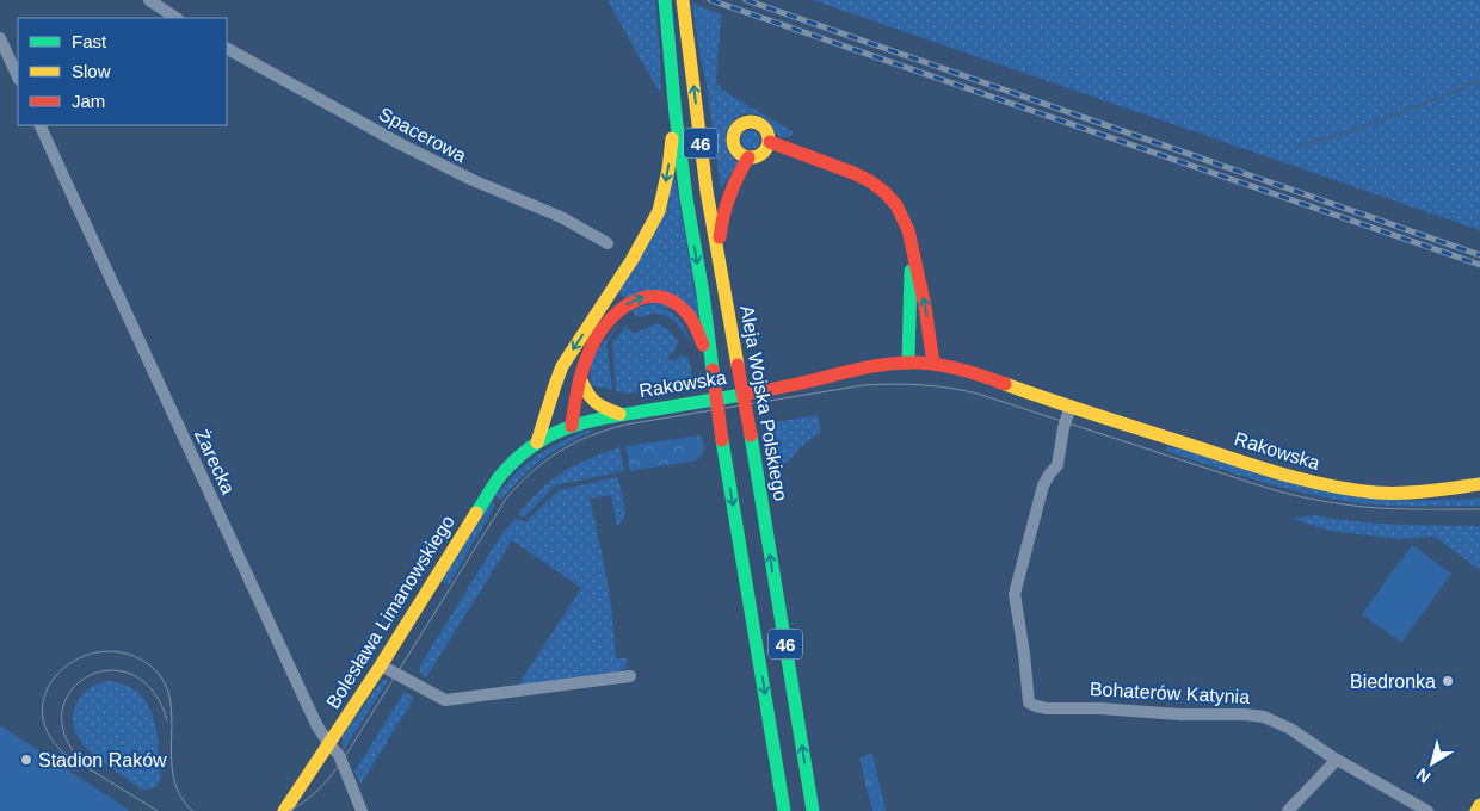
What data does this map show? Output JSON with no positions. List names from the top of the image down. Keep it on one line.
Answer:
{"streets":{"main road":["46","Rakowska","Aleja Wojska Polskiego","Bolesława Limanowskiego"],"street":["Spacerowa","Żarecka","Bohaterów Katynia"]},"crossings":[["Rakowska","Bolesława Limanowskiego"],["Rakowska","Bohaterów Katynia"],["Żarecka","Bolesława Limanowskiego"]],"places":["Biedronka","Stadion Raków"],"legend":["Fast","Slow","Jam"],"north":"bottom left"}
